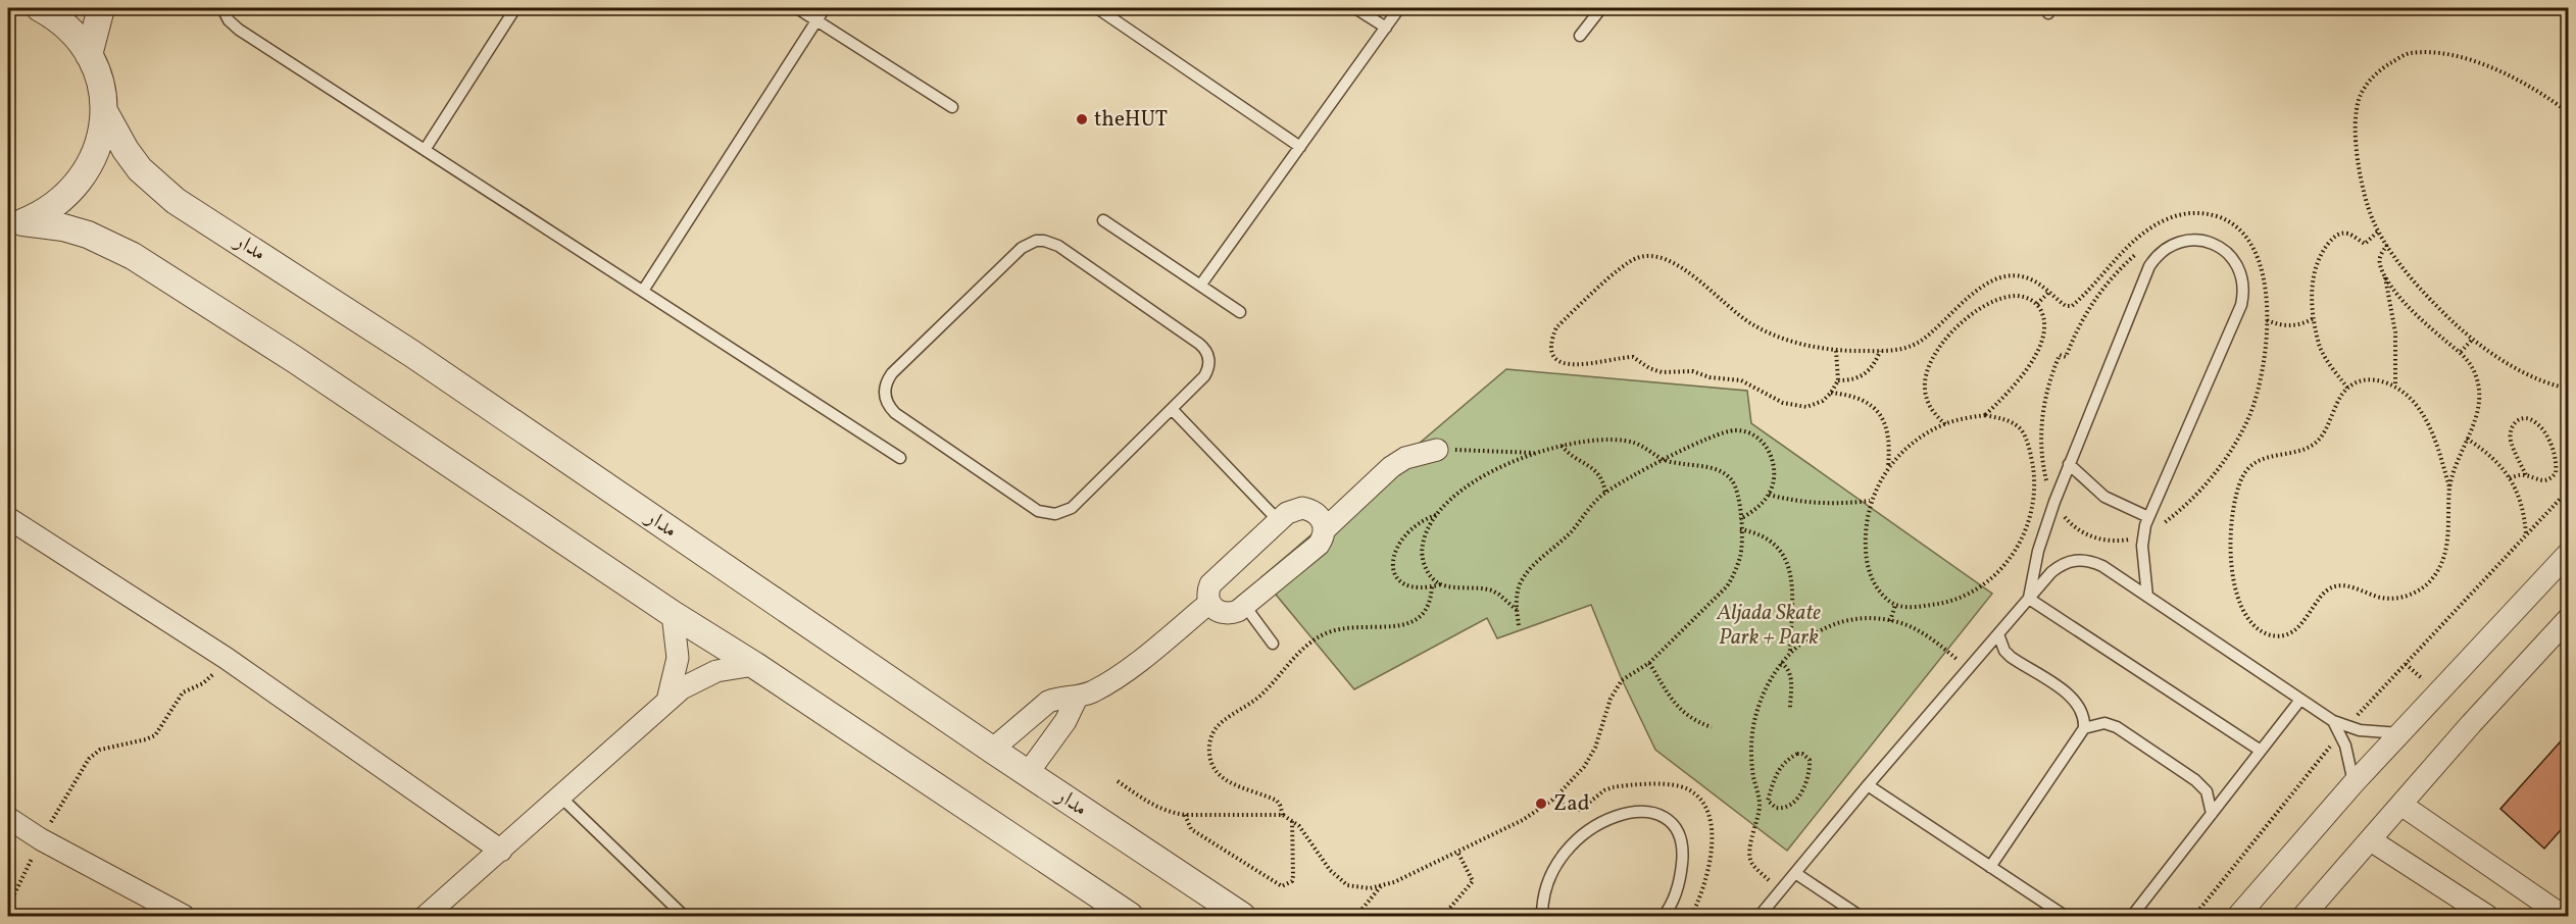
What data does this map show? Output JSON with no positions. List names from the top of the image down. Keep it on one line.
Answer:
{"streets":{"street":["مدار"]},"parks":["Aljada Skate Park + Park"],"places":["theHUT","Zad"]}
